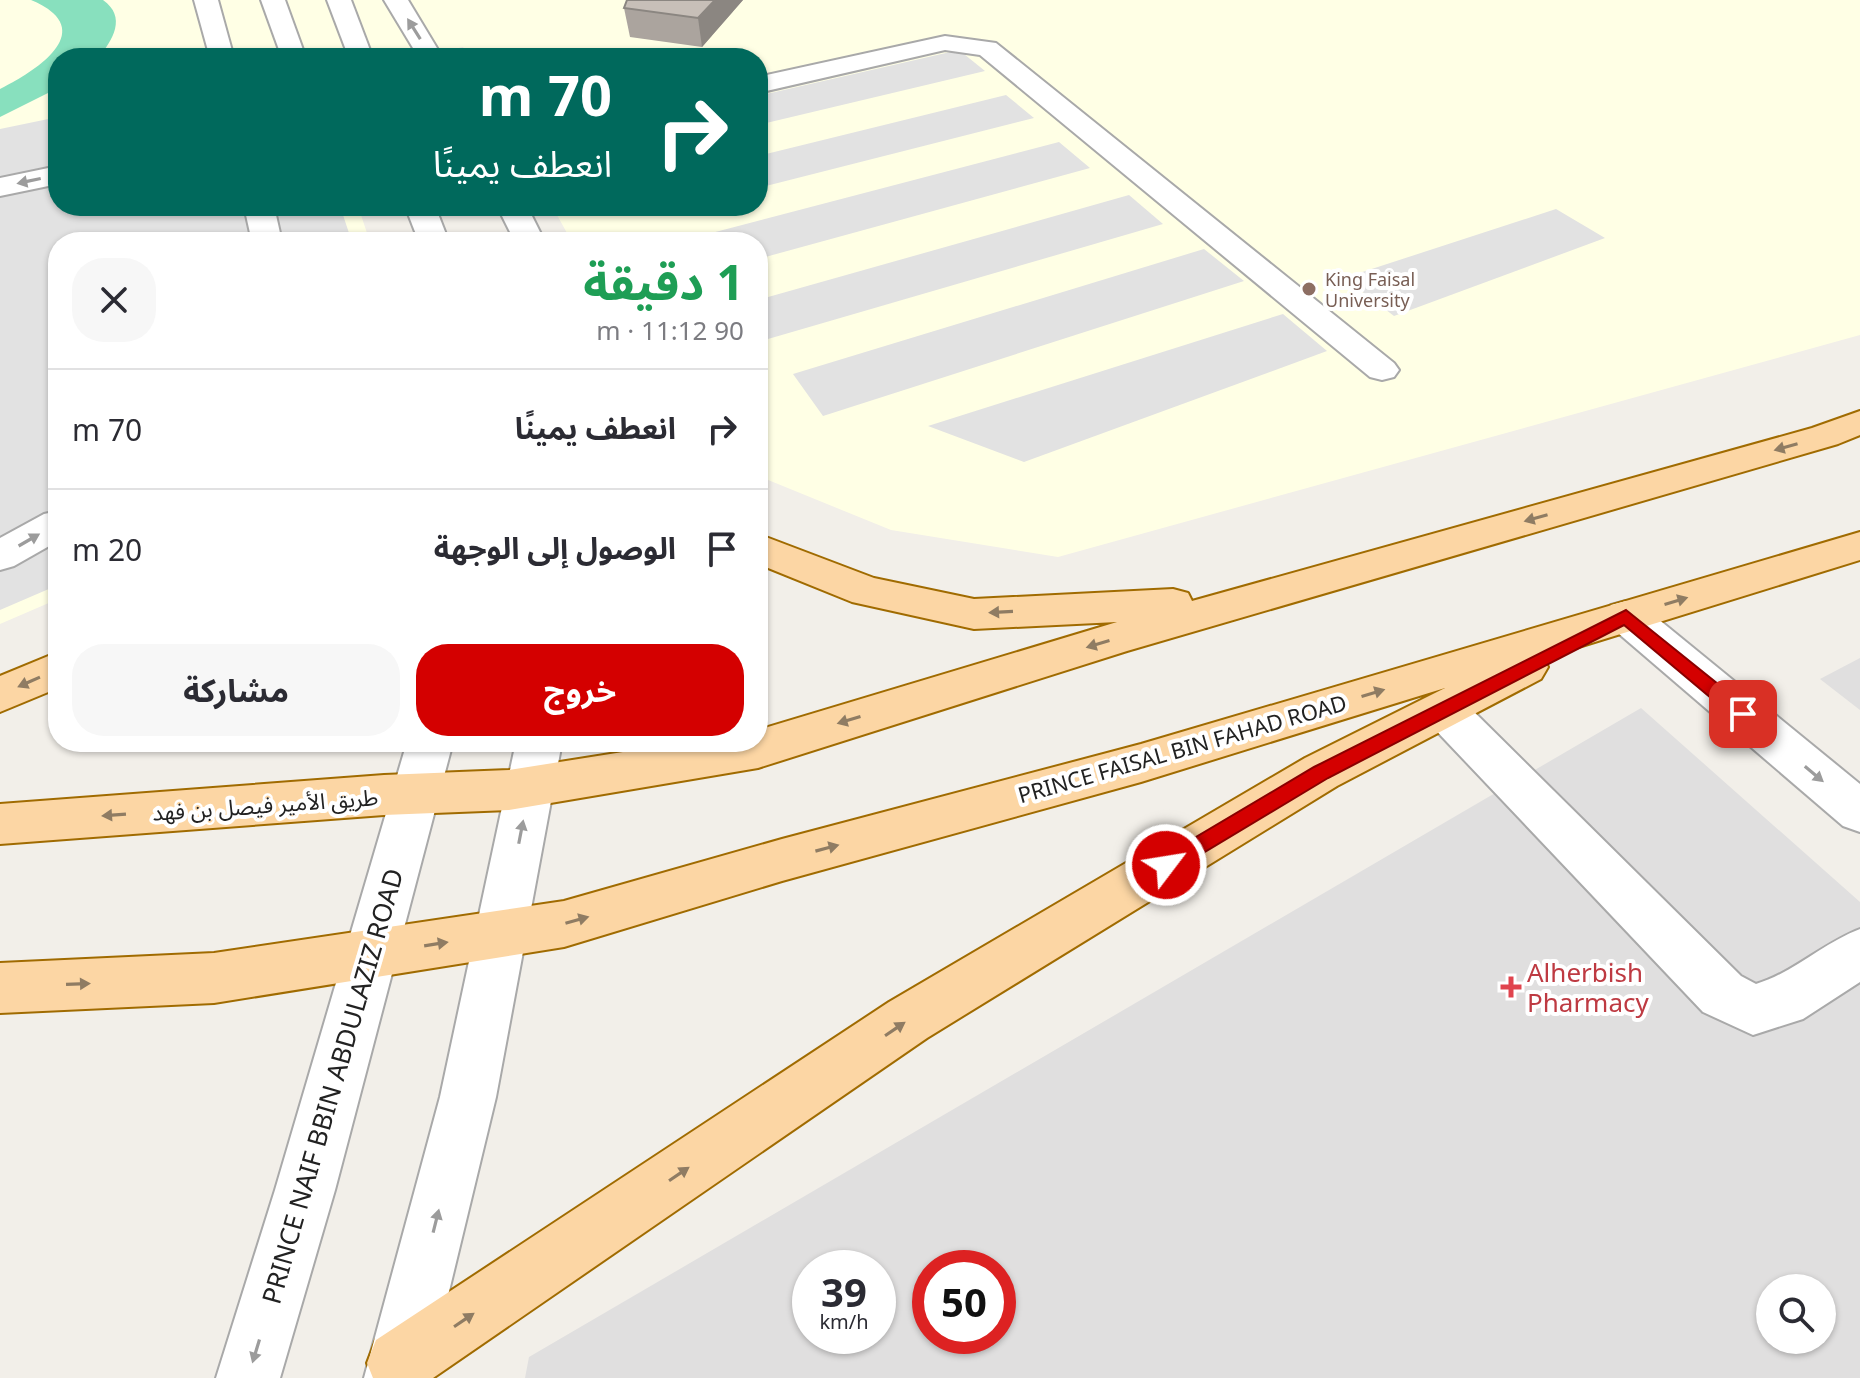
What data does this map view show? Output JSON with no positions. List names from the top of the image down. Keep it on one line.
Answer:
{"streets":{"main road":["PRINCE FAISAL BIN FAHAD ROAD","طريق الأمير فيصل بن فهد"],"street":["PRINCE NAIF BBIN ABDULAZIZ ROAD"]},"crossings":[["طريق الأمير فيصل بن فهد","PRINCE NAIF BBIN ABDULAZIZ ROAD"]],"places":{"other":["King Faisal University"],"health":["Alherbish Pharmacy"]},"page":{"turn":["70 m","انعطف يمينًا"],"heading":["1 دقيقة","90 m · 11:12"],"list":[{"name":"انعطف يمينًا","value":"70 m"},{"name":"الوصول إلى الوجهة","value":"20 m"}],"buttons":["خروج","مشاركة"],"speed":"39 km/h","limit":"50"}}
